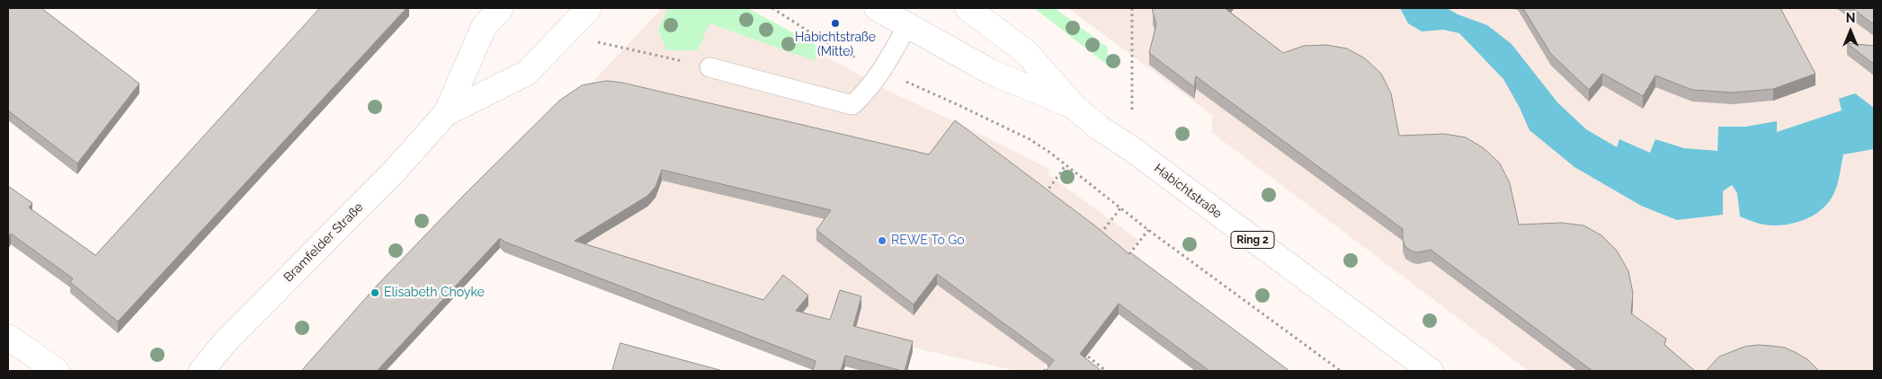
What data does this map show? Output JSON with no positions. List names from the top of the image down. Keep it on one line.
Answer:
{"streets":{"main road":["Habichtstraße","Ring 2","Bramfelder Straße"]},"places":["Habichtstraße (Mitte)","REWE To Go","Elisabeth Choyke"],"north":"top"}
